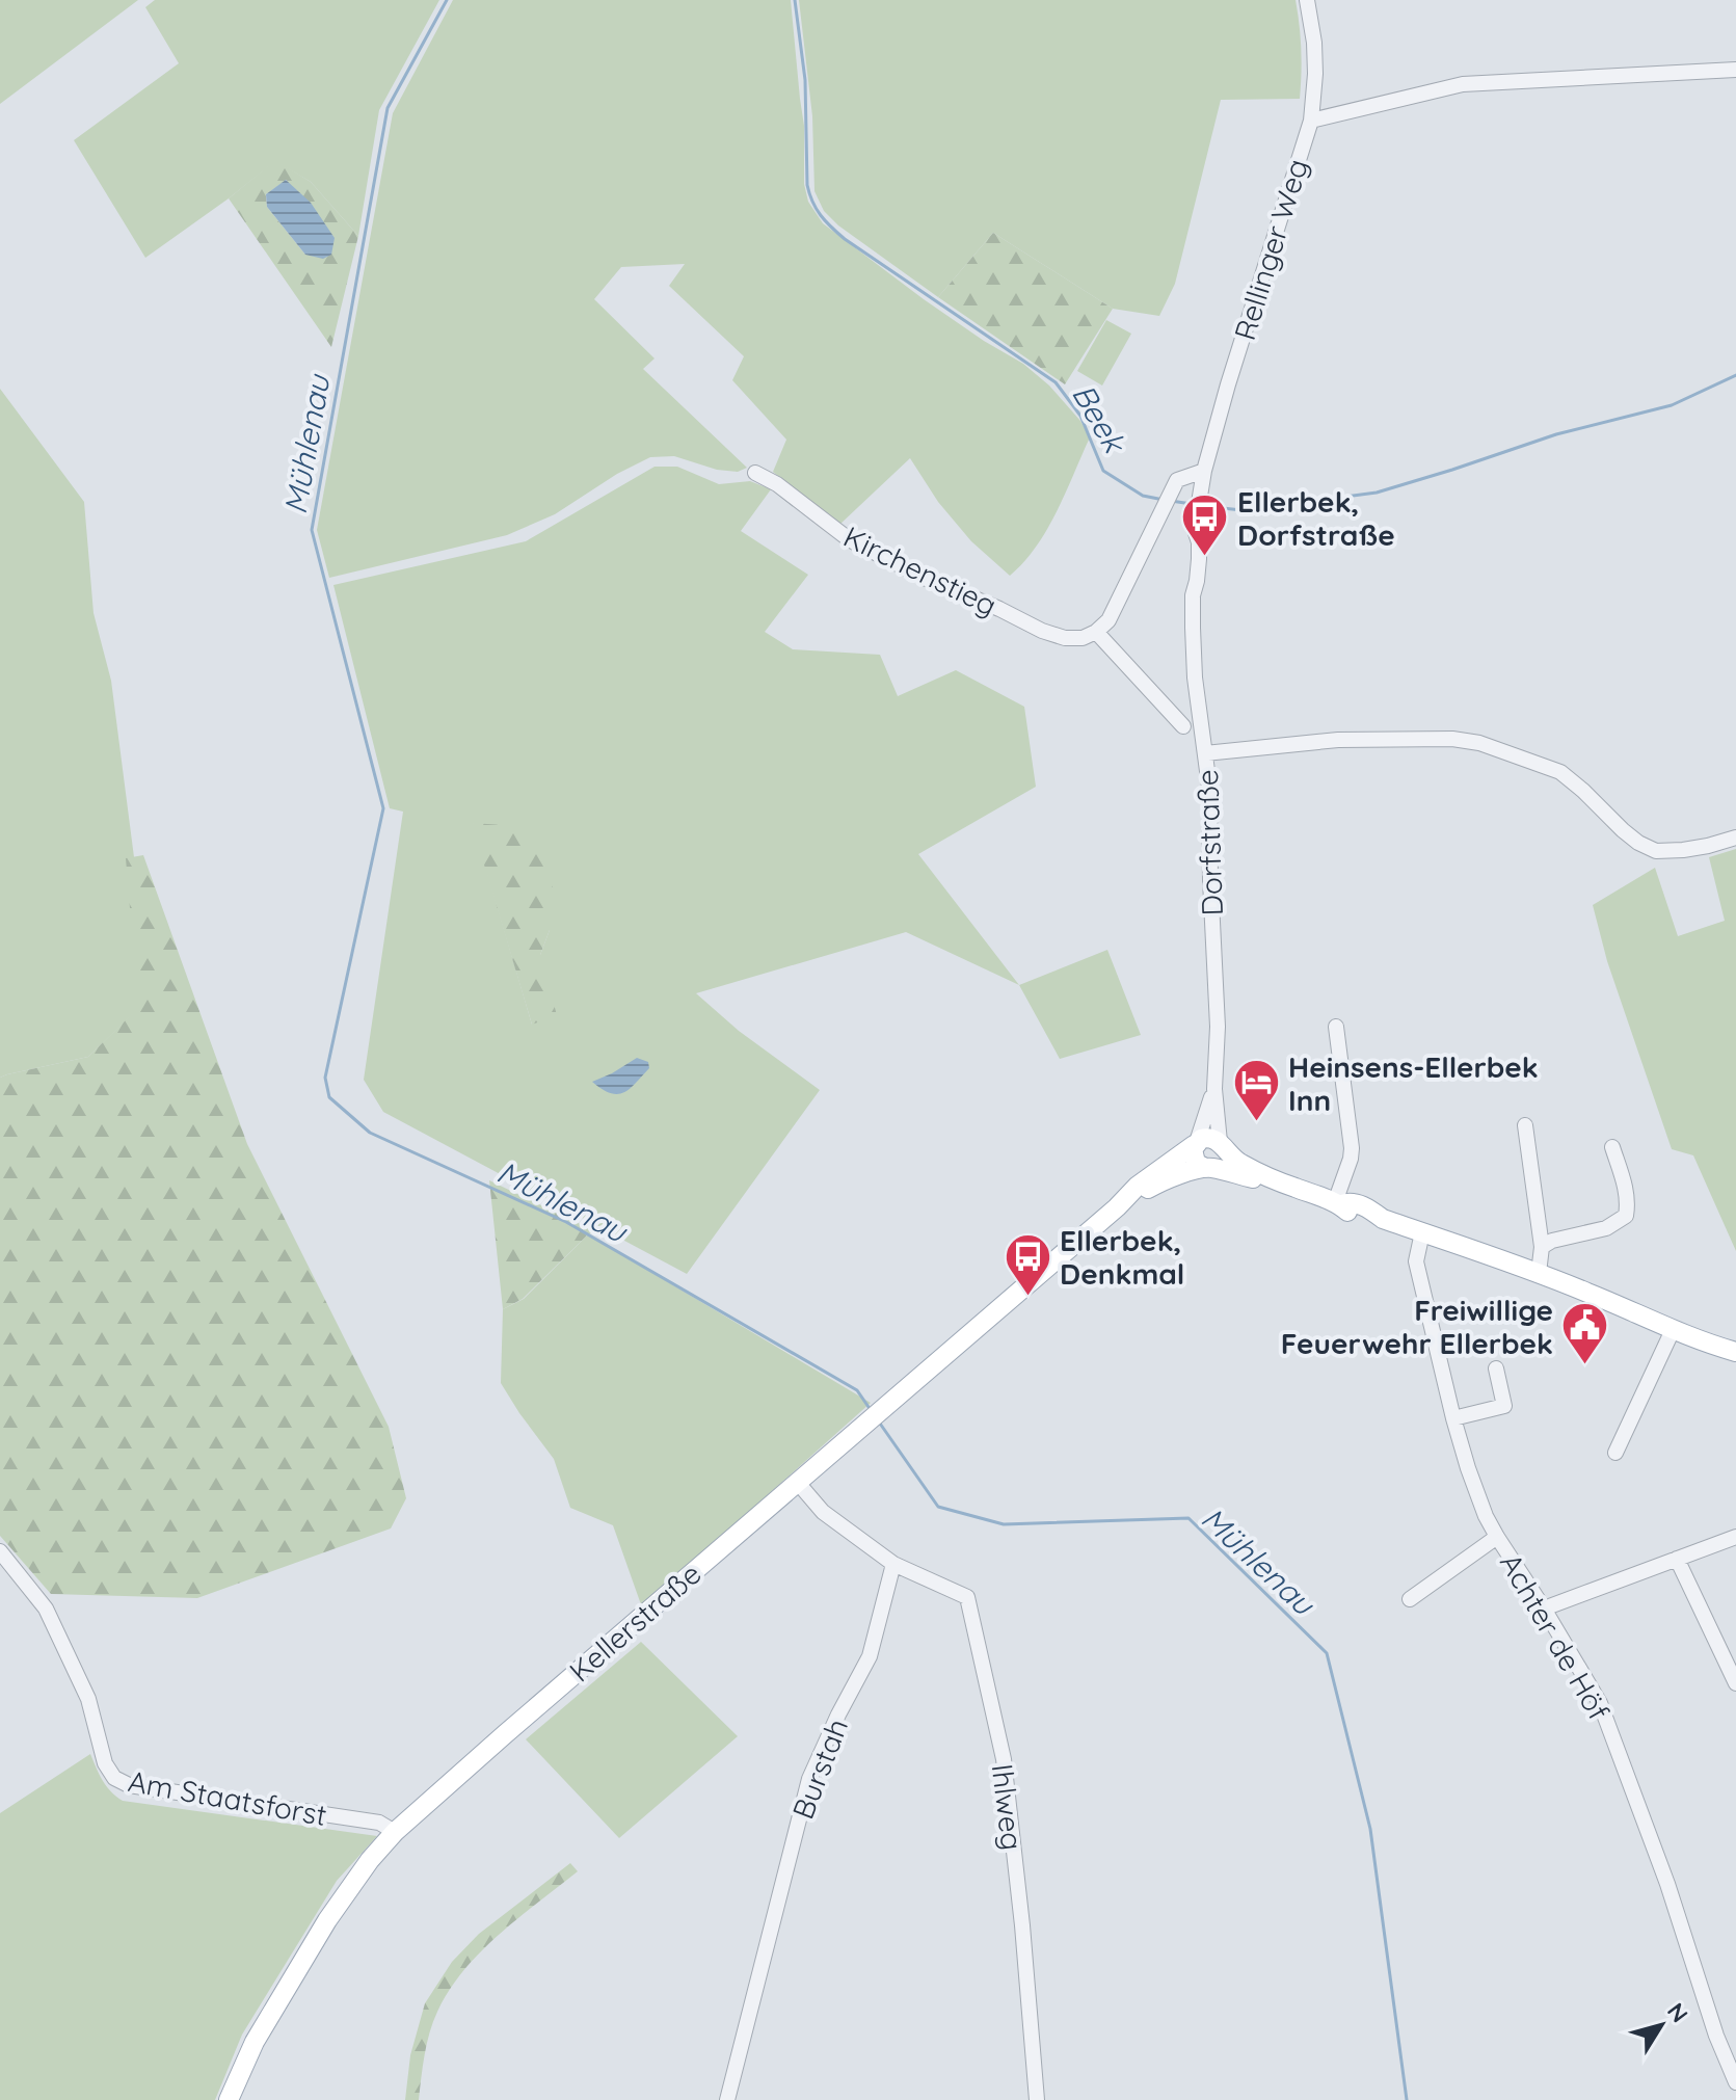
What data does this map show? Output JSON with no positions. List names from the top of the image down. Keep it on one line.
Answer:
{"streets":{"main road":["Kellerstraße"],"street":["Rellinger Weg","Kirchenstieg","Dorfstraße","Achter de Höf","Burstah","Am Staatsforst","Ihlweg"]},"crossings":[["Rellinger Weg","Dorfstraße"],["Dorfstraße","Kellerstraße"],["Kellerstraße","Am Staatsforst"],["Burstah","Ihlweg"]],"water":["Beek","Mühlenau"],"places":{"bus stop":["Ellerbek, Dorfstraße","Ellerbek, Denkmal"],"hotel":["Heinsens-Ellerbek Inn"],"public building":["Freiwillige Feuerwehr Ellerbek"]},"north":"top right"}
